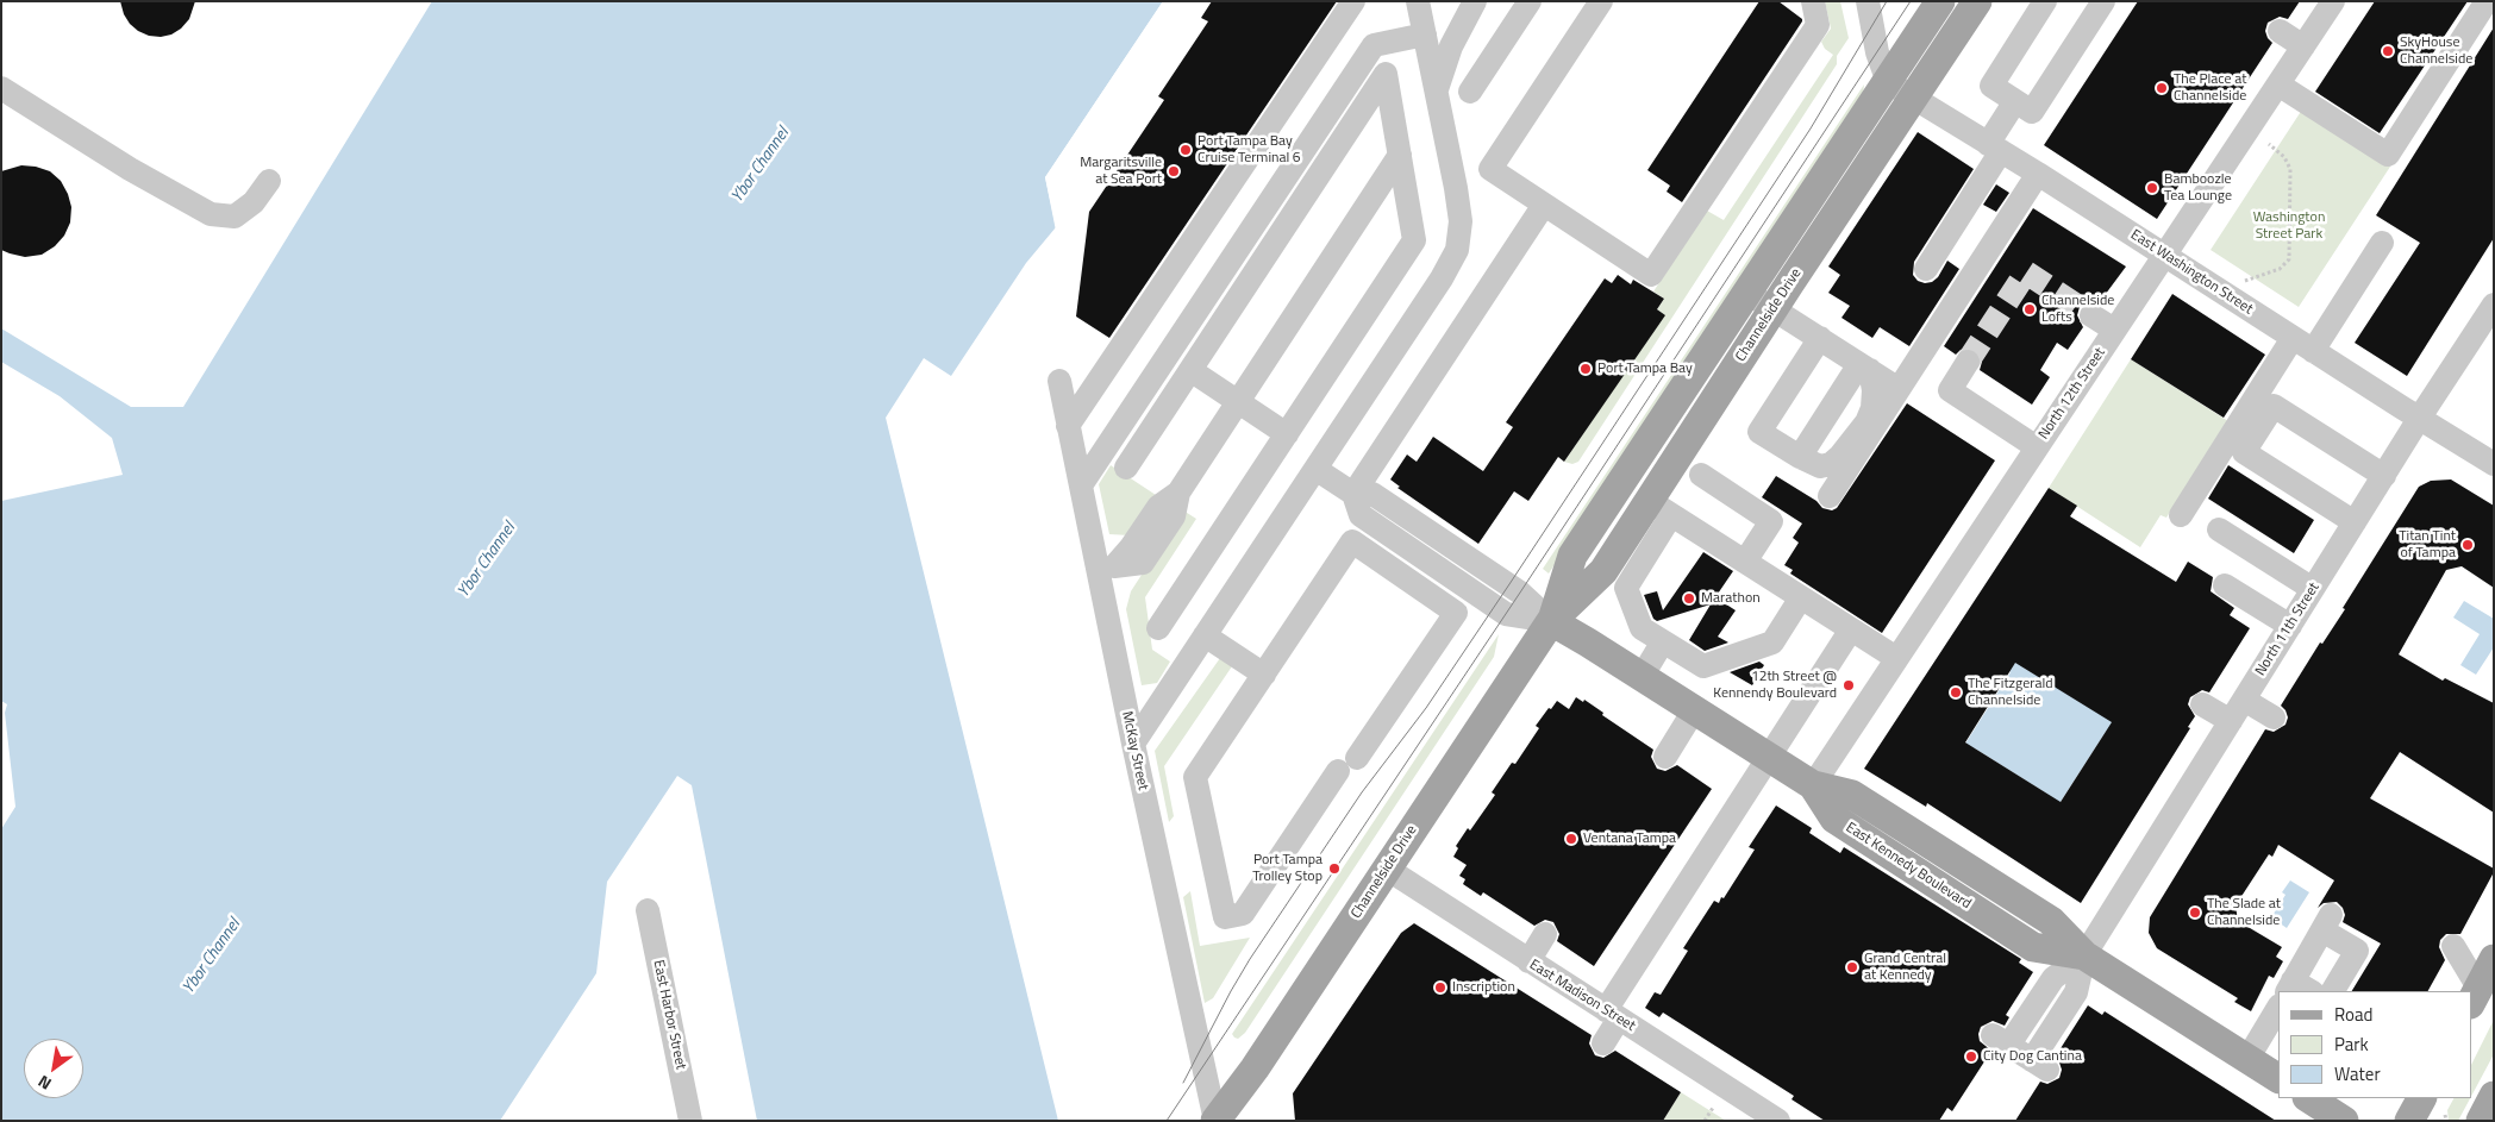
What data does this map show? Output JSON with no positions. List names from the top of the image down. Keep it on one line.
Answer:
{"streets":{"main road":["Channelside Drive","East Kennedy Boulevard"],"street":["East Washington Street","North 12th Street","North 11th Street","McKay Street","East Madison Street","East Harbor Street"]},"crossings":[["East Washington Street","Channelside Drive"],["East Washington Street","North 12th Street"],["East Washington Street","North 11th Street"],["Channelside Drive","McKay Street"],["Channelside Drive","East Madison Street"],["North 12th Street","East Kennedy Boulevard"],["North 11th Street","East Kennedy Boulevard"]],"water":["Ybor Channel"],"parks":["Washington Street Park"],"places":["SkyHouse Channelside","The Place at Channelside","Port Tampa Bay Cruise Terminal 6","Margaritsville at Sea Port","Bamboozle Tea Lounge","Channelside Lofts","Port Tampa Bay","Titan Tint of Tampa","Marathon","12th Street @ Kennendy Boulevard","The Fitzgerald Channelside","Ventana Tampa","Port Tampa Trolley Stop","The Slade at Channelside","Grand Central at Kennedy","Inscription","City Dog Cantina"],"legend":["Road","Park","Water"],"north":"bottom left"}
